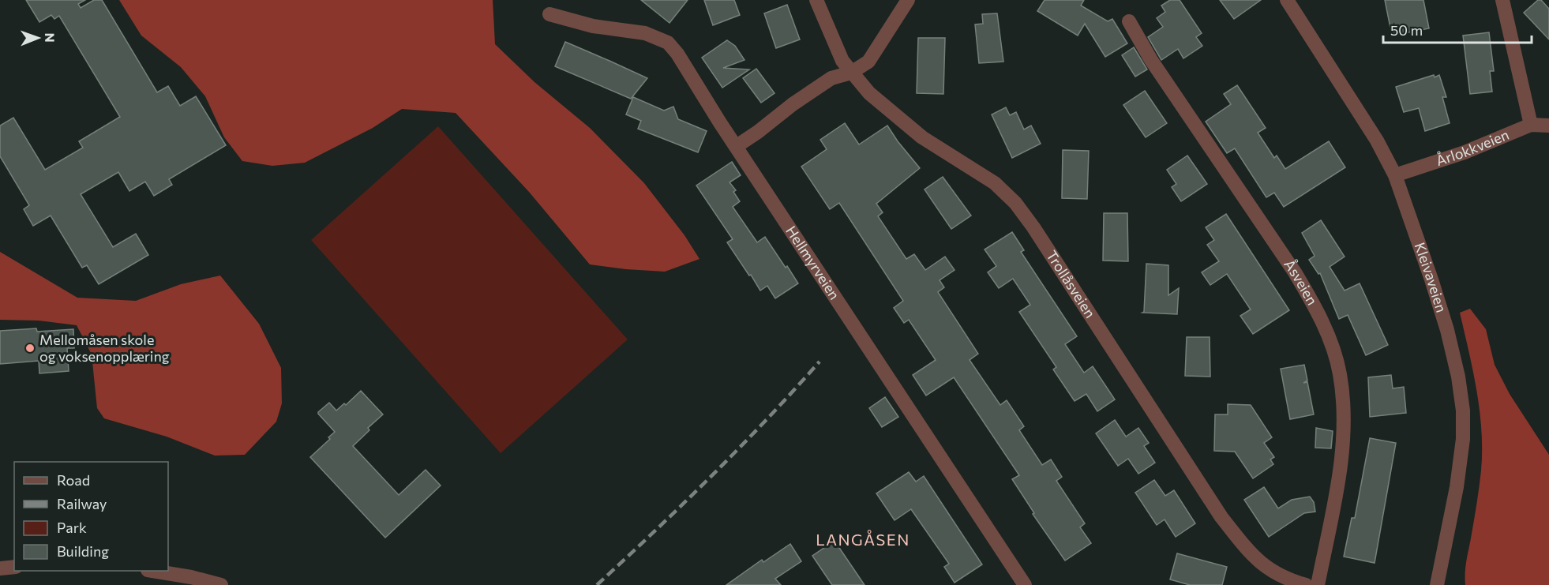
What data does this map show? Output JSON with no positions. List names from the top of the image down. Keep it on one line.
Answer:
{"streets":{"street":["Årlokkveien","Hellmyrveien","Kleivaveien","Åsveien","Trollåsveien"]},"crossings":[["Årlokkveien","Kleivaveien"]],"districts":["LANGÅSEN"],"places":["Mellomåsen skole og voksenopplæring"],"legend":["Road","Railway","Park","Building"],"scale_bar":"50 m","north":"right"}
